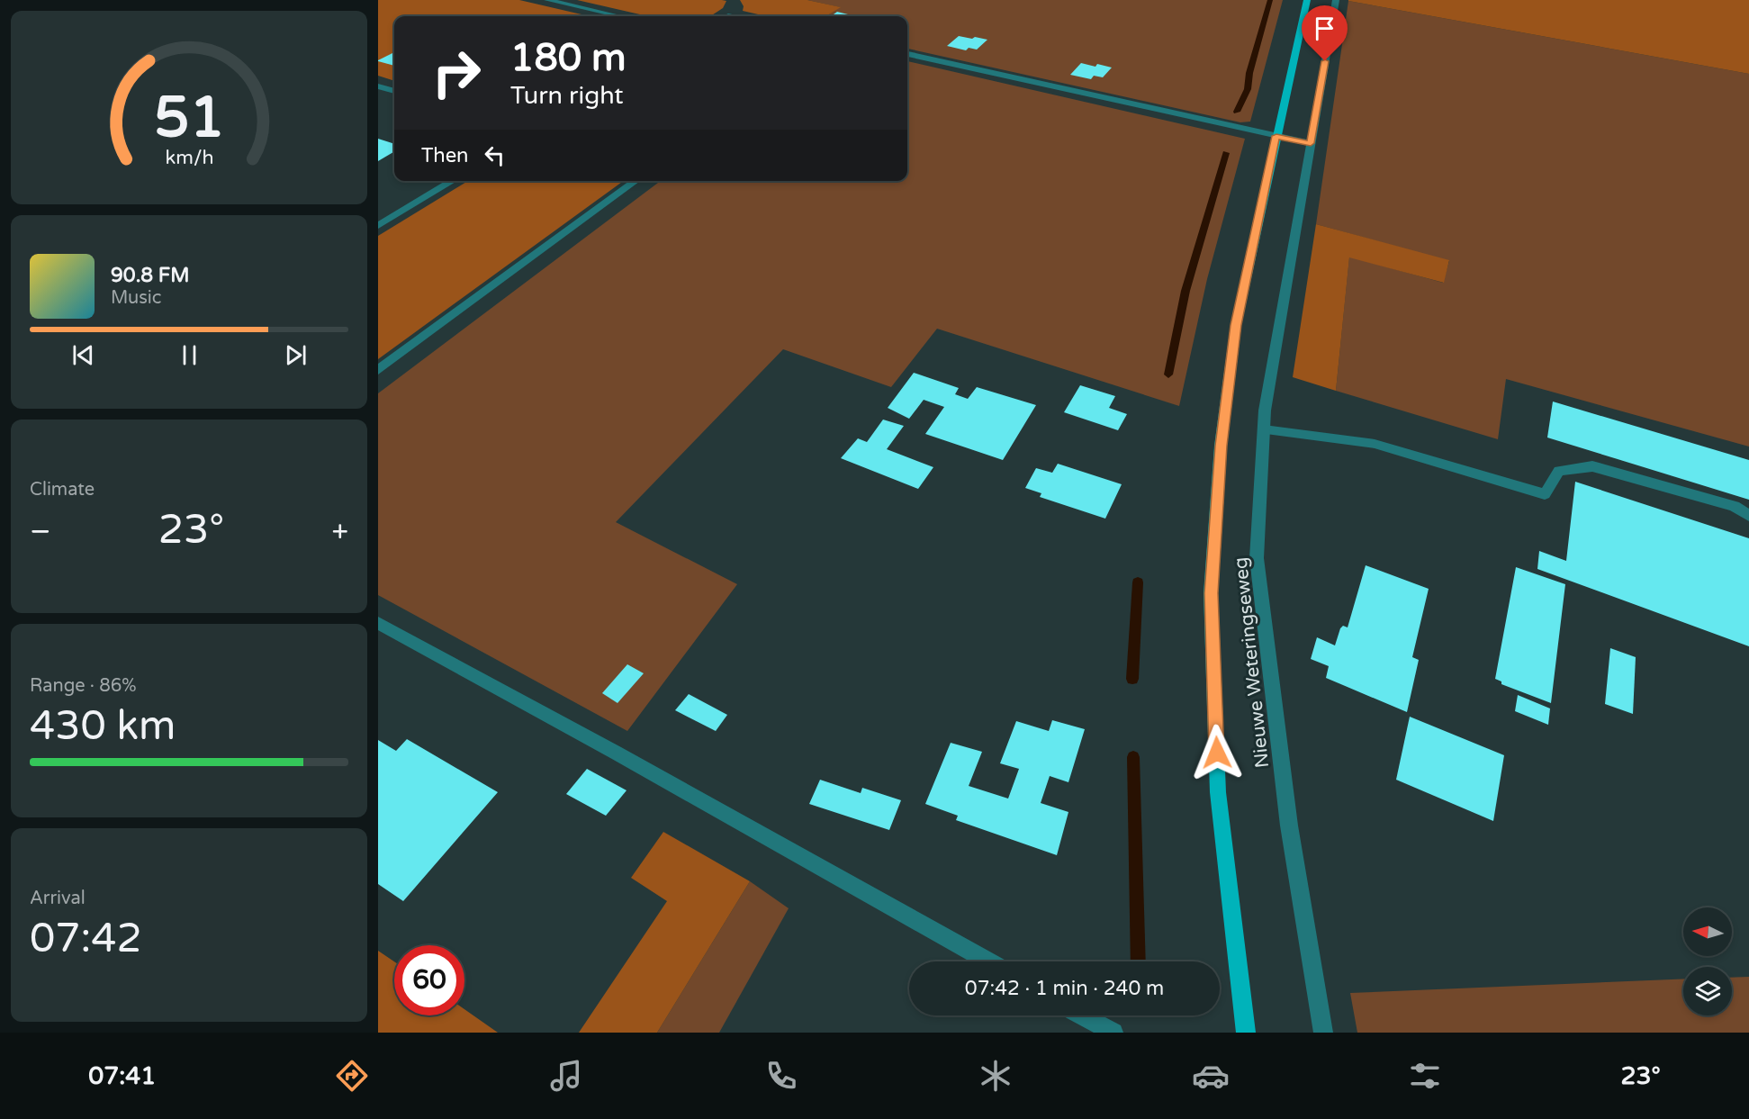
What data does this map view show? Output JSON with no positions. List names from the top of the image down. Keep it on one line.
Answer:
{"streets":{"main road":["Nieuwe Weteringseweg"]},"north":"left","page":{"turn":["180 m","Turn right"],"then":"Then","song":["90.8 FM","Music"],"tile":["Climate",["Range · 86%","430 km"],["Arrival","07:42"]],"heat":["−","23°","+"],"limit":"60","trip":"07:42 · 1 min · 240 m","tabs":["07:41","23°"],"gauge":["51","km/h"]}}
